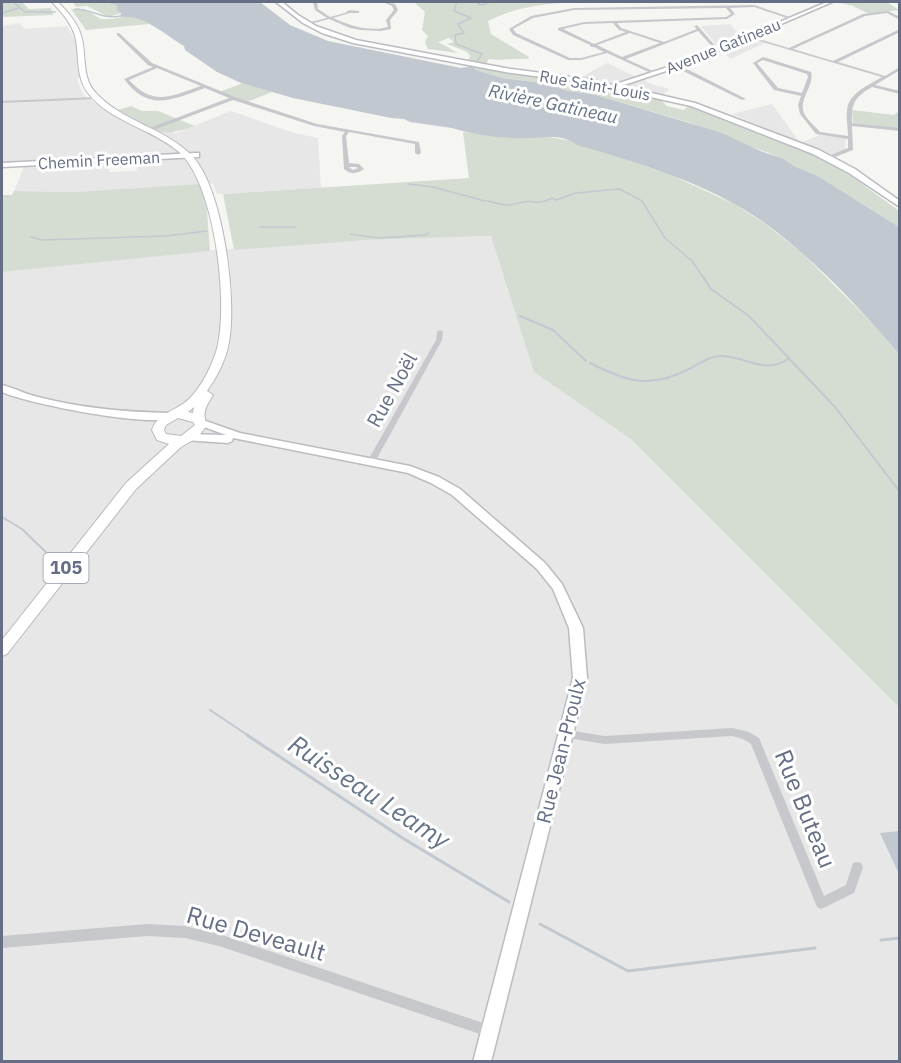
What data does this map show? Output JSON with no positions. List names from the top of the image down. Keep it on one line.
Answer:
{"streets":{"main road":["105"],"street":["Avenue Gatineau","Rue Saint-Louis","Chemin Freeman","Rue Noël","Rue Jean-Proulx","Rue Buteau","Rue Deveault"]},"crossings":[["Avenue Gatineau","Rue Saint-Louis"],["Chemin Freeman","105"],["Rue Noël","Rue Jean-Proulx"],["105","Rue Jean-Proulx"],["Rue Jean-Proulx","Rue Buteau"],["Rue Jean-Proulx","Rue Deveault"]],"water":["Rivière Gatineau","Ruisseau Leamy"]}
